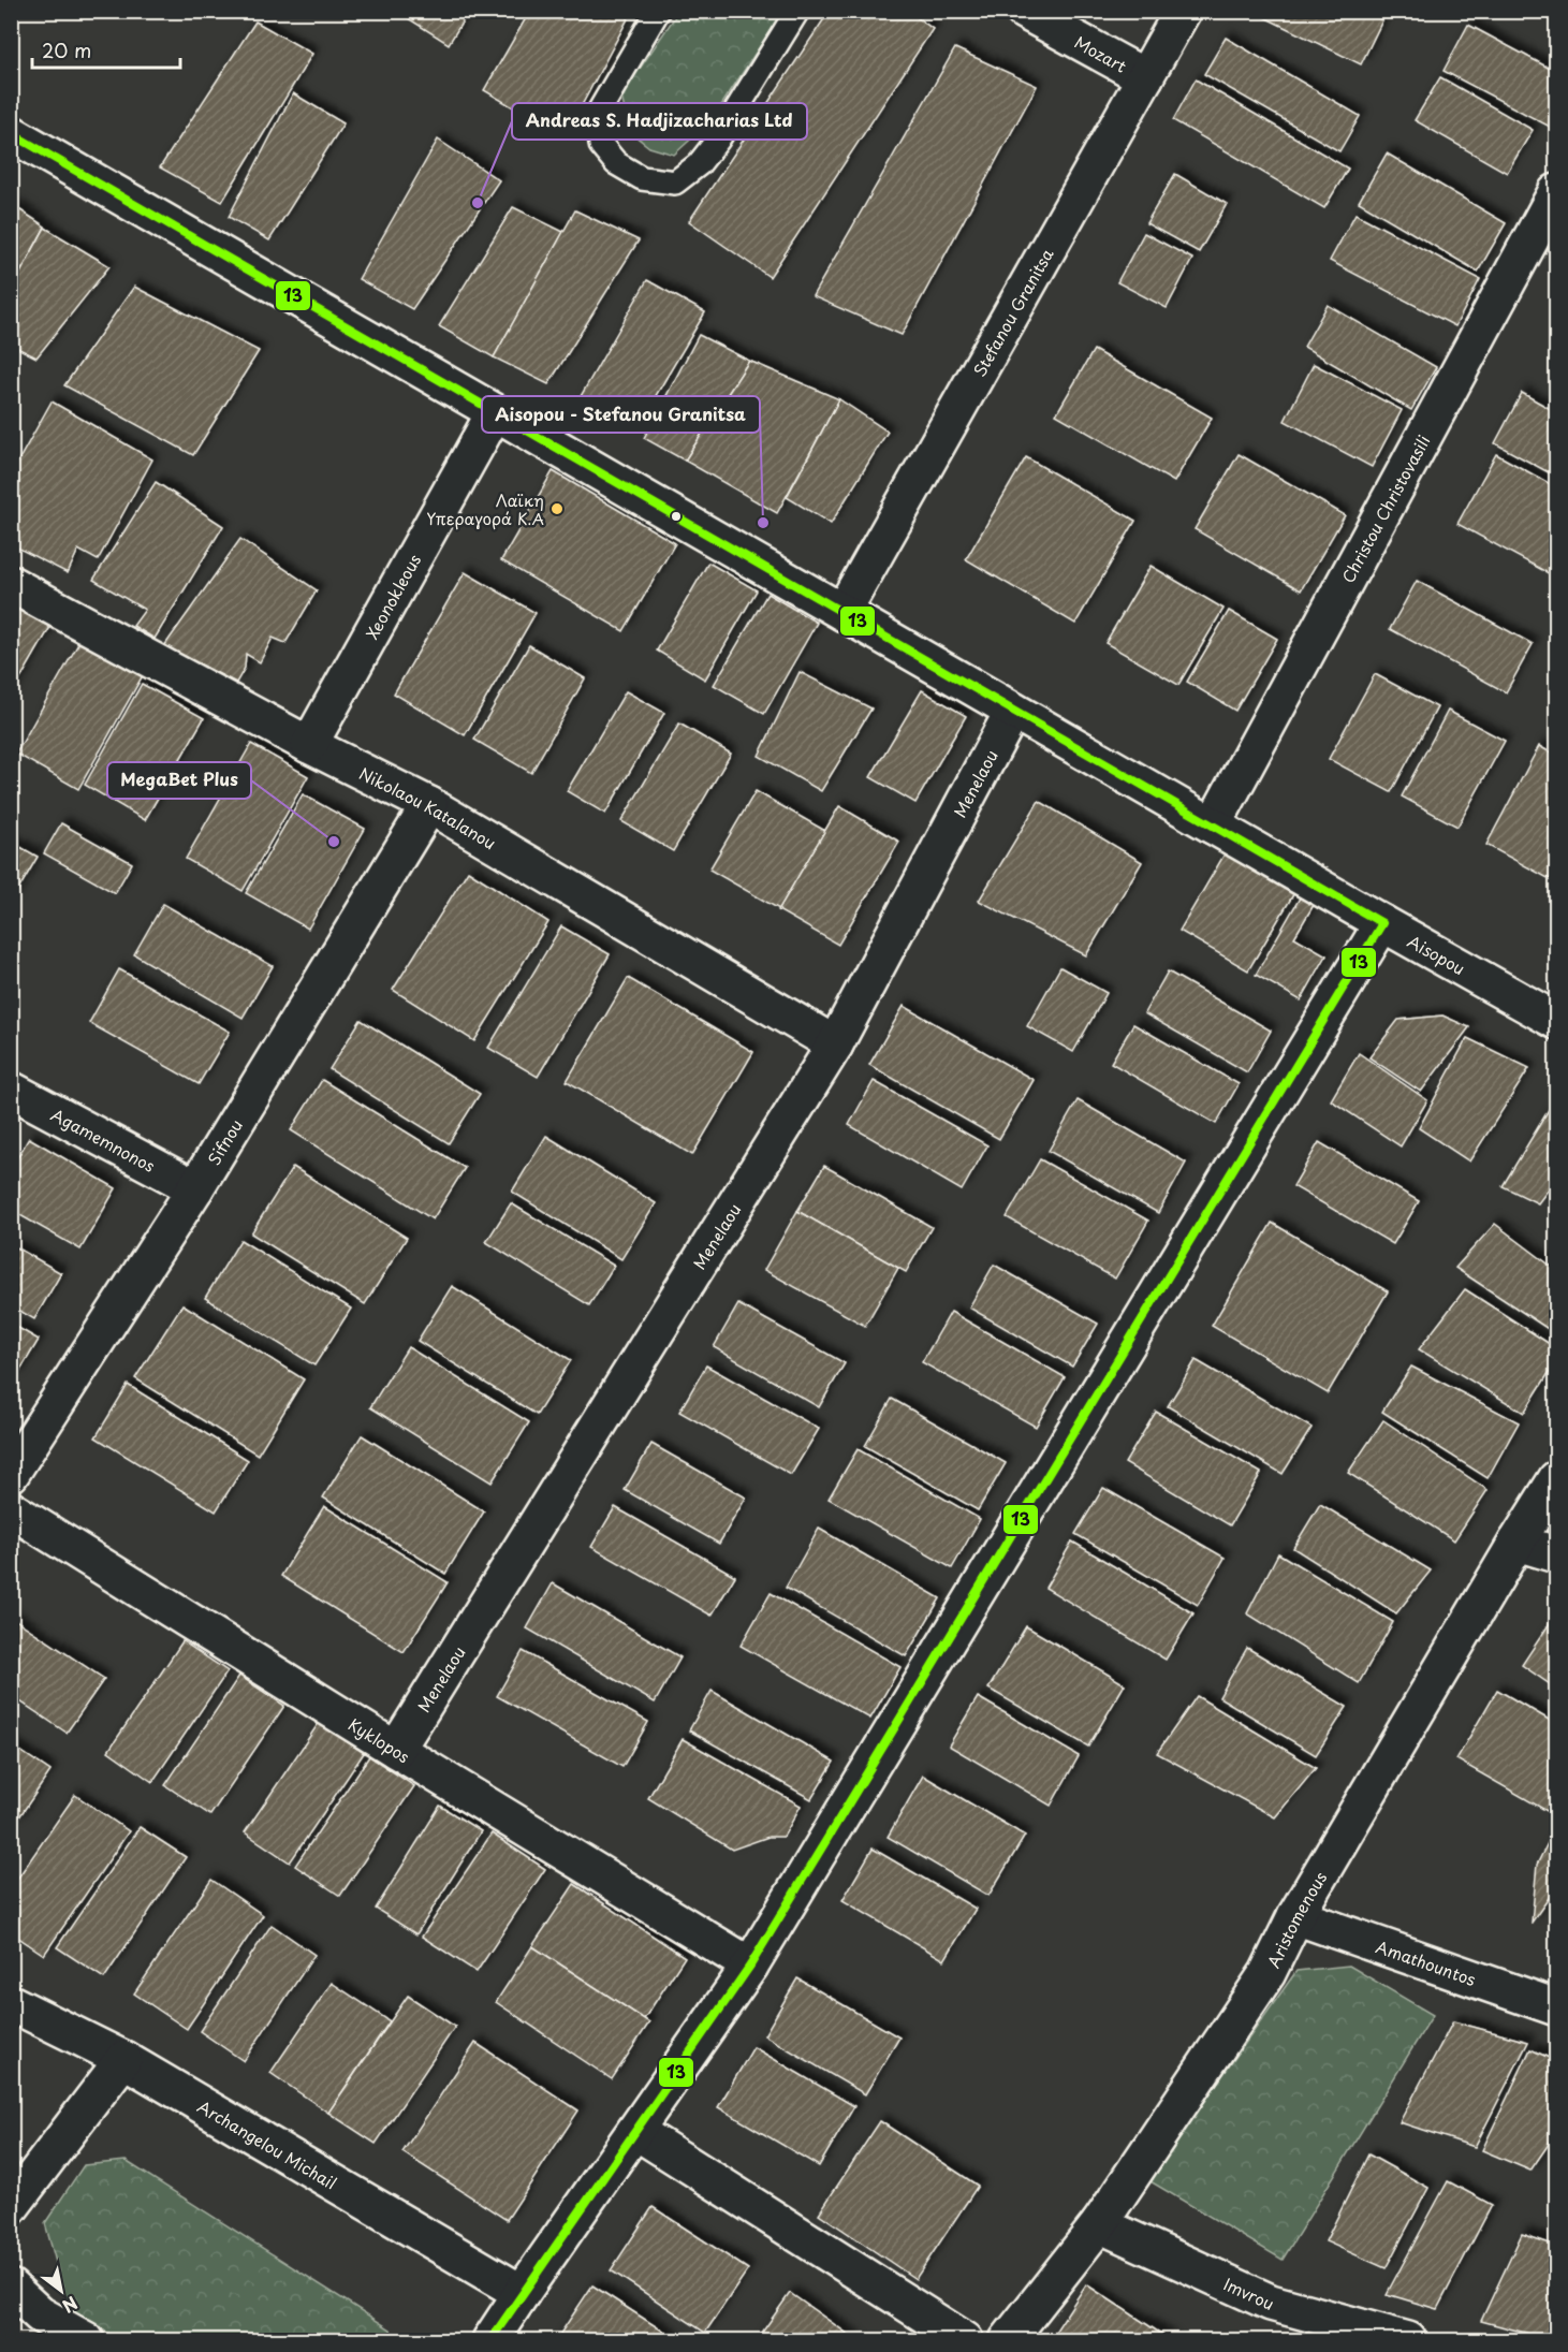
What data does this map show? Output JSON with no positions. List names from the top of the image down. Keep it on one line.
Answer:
{"streets":{"street":["Mozart","Stefanou Granitsa","Christou Christovasili","Xeonokleous","Menelaou","Nikolaou Katalanou","Aisopou","Agamemnonos","Sifnou","Kyklopos","Aristomenous","Amathountos","Archangelou Michail","Imvrou"]},"crossings":[["Mozart","Stefanou Granitsa"],["Stefanou Granitsa","Aisopou"],["Christou Christovasili","Aisopou"],["Xeonokleous","Nikolaou Katalanou"],["Xeonokleous","Aisopou"],["Menelaou","Nikolaou Katalanou"],["Menelaou","Aisopou"],["Menelaou","Kyklopos"],["Nikolaou Katalanou","Sifnou"],["Agamemnonos","Sifnou"],["Aristomenous","Amathountos"],["Aristomenous","Imvrou"]],"places":["Andreas S. Hadjizacharias Ltd","Λαϊκη Υπεραγορά Κ.Α","Aisopou - Stefanou Granitsa","MegaBet Plus"],"lines":["transit line 13"],"scale_bar":"20 m","north":"bottom right"}
